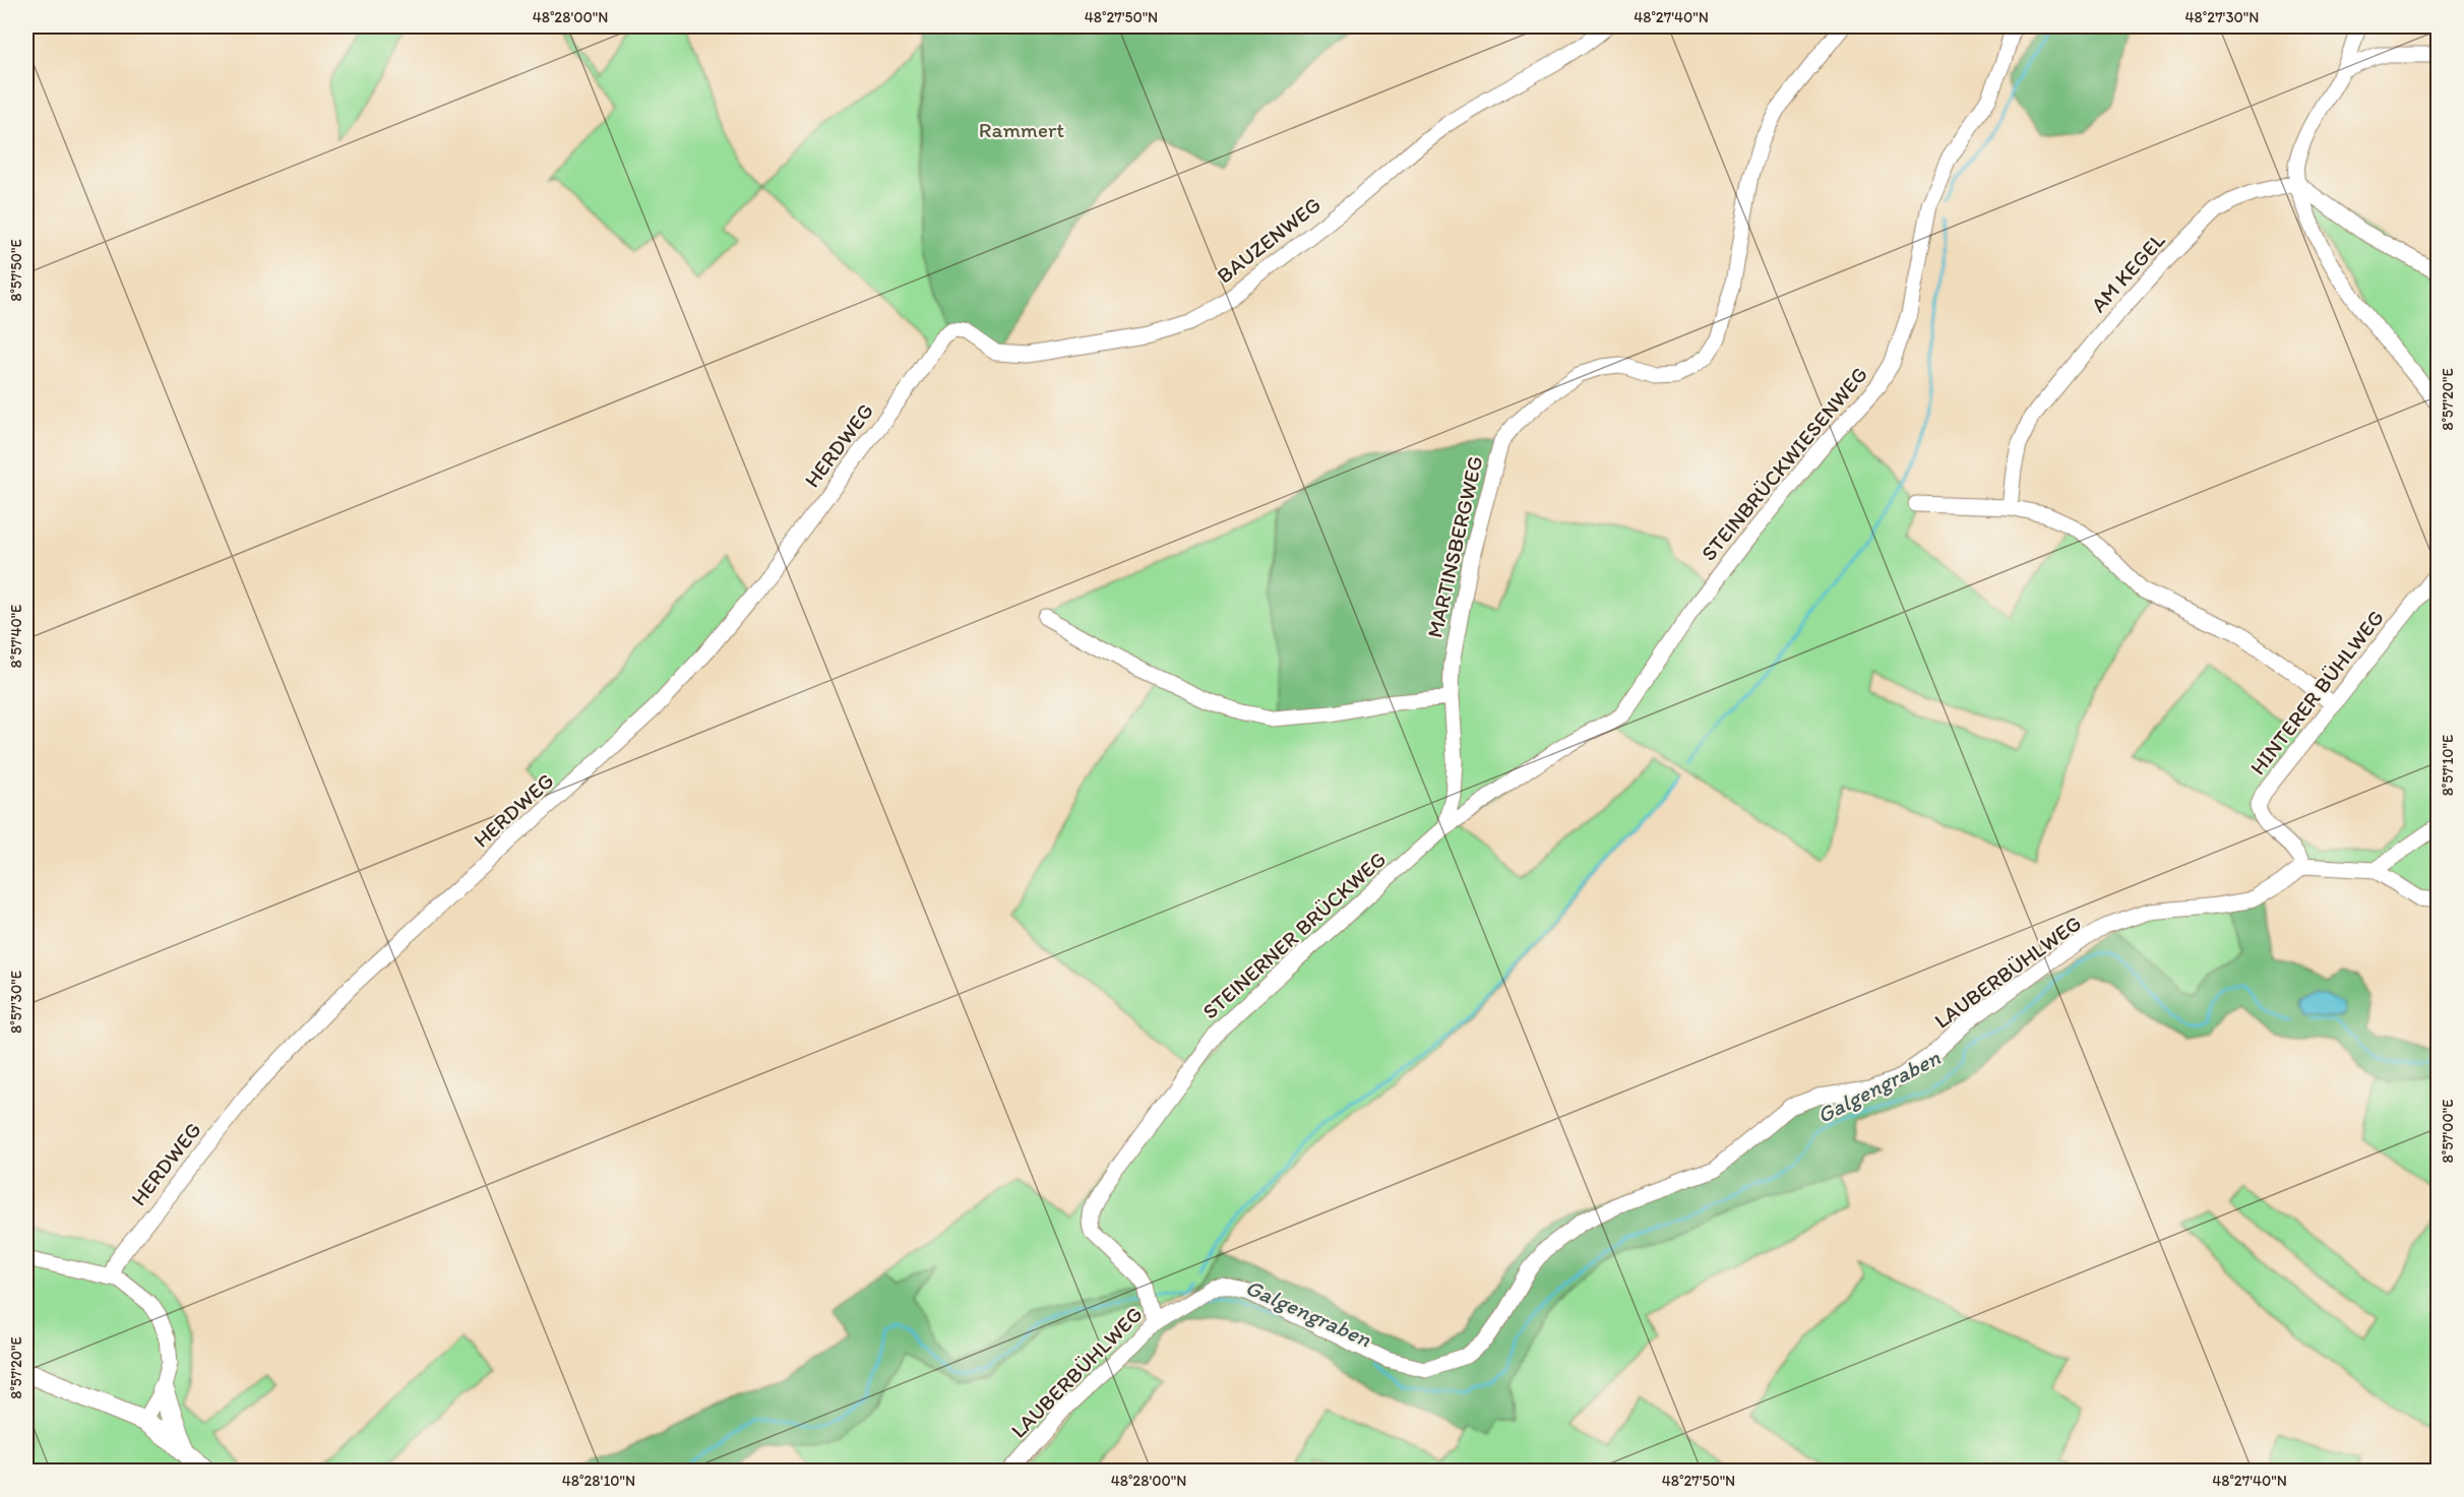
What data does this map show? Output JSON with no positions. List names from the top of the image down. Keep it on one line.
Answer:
{"streets":{"street":["BAUZENWEG","AM KEGEL","HERDWEG","STEINBRÜCKWIESENWEG","MARTINSBERGWEG","HINTERER BÜHLWEG","STEINERNER BRÜCKWEG","LAUBERBÜHLWEG"]},"crossings":[["BAUZENWEG","HERDWEG"],["STEINBRÜCKWIESENWEG","MARTINSBERGWEG"],["STEINBRÜCKWIESENWEG","STEINERNER BRÜCKWEG"],["MARTINSBERGWEG","STEINERNER BRÜCKWEG"],["HINTERER BÜHLWEG","LAUBERBÜHLWEG"],["STEINERNER BRÜCKWEG","LAUBERBÜHLWEG"]],"water":["Galgengraben"],"parks":["Rammert"],"coordinates":["48°28'00\"N","48°27'50\"N","48°27'40\"N","48°27'30\"N","8°57'50\"E","8°57'20\"E","8°57'40\"E","8°57'10\"E","8°57'30\"E","8°57'00\"E","48°28'10\"N"]}
